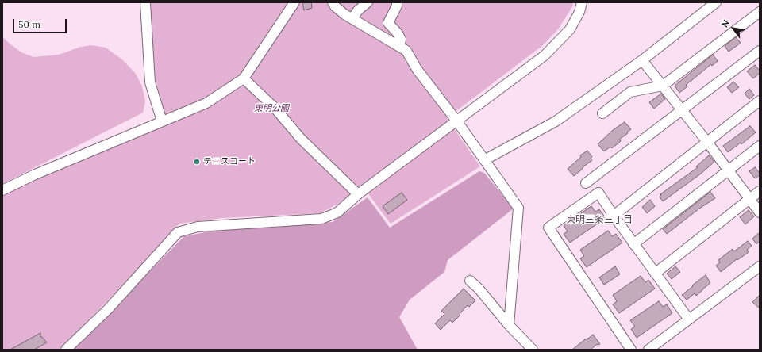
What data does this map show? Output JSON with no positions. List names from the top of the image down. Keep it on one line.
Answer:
{"districts":["東明三条三丁目"],"parks":["東明公園"],"places":["テニスコート"],"scale_bar":"50 m","north":"top left"}
